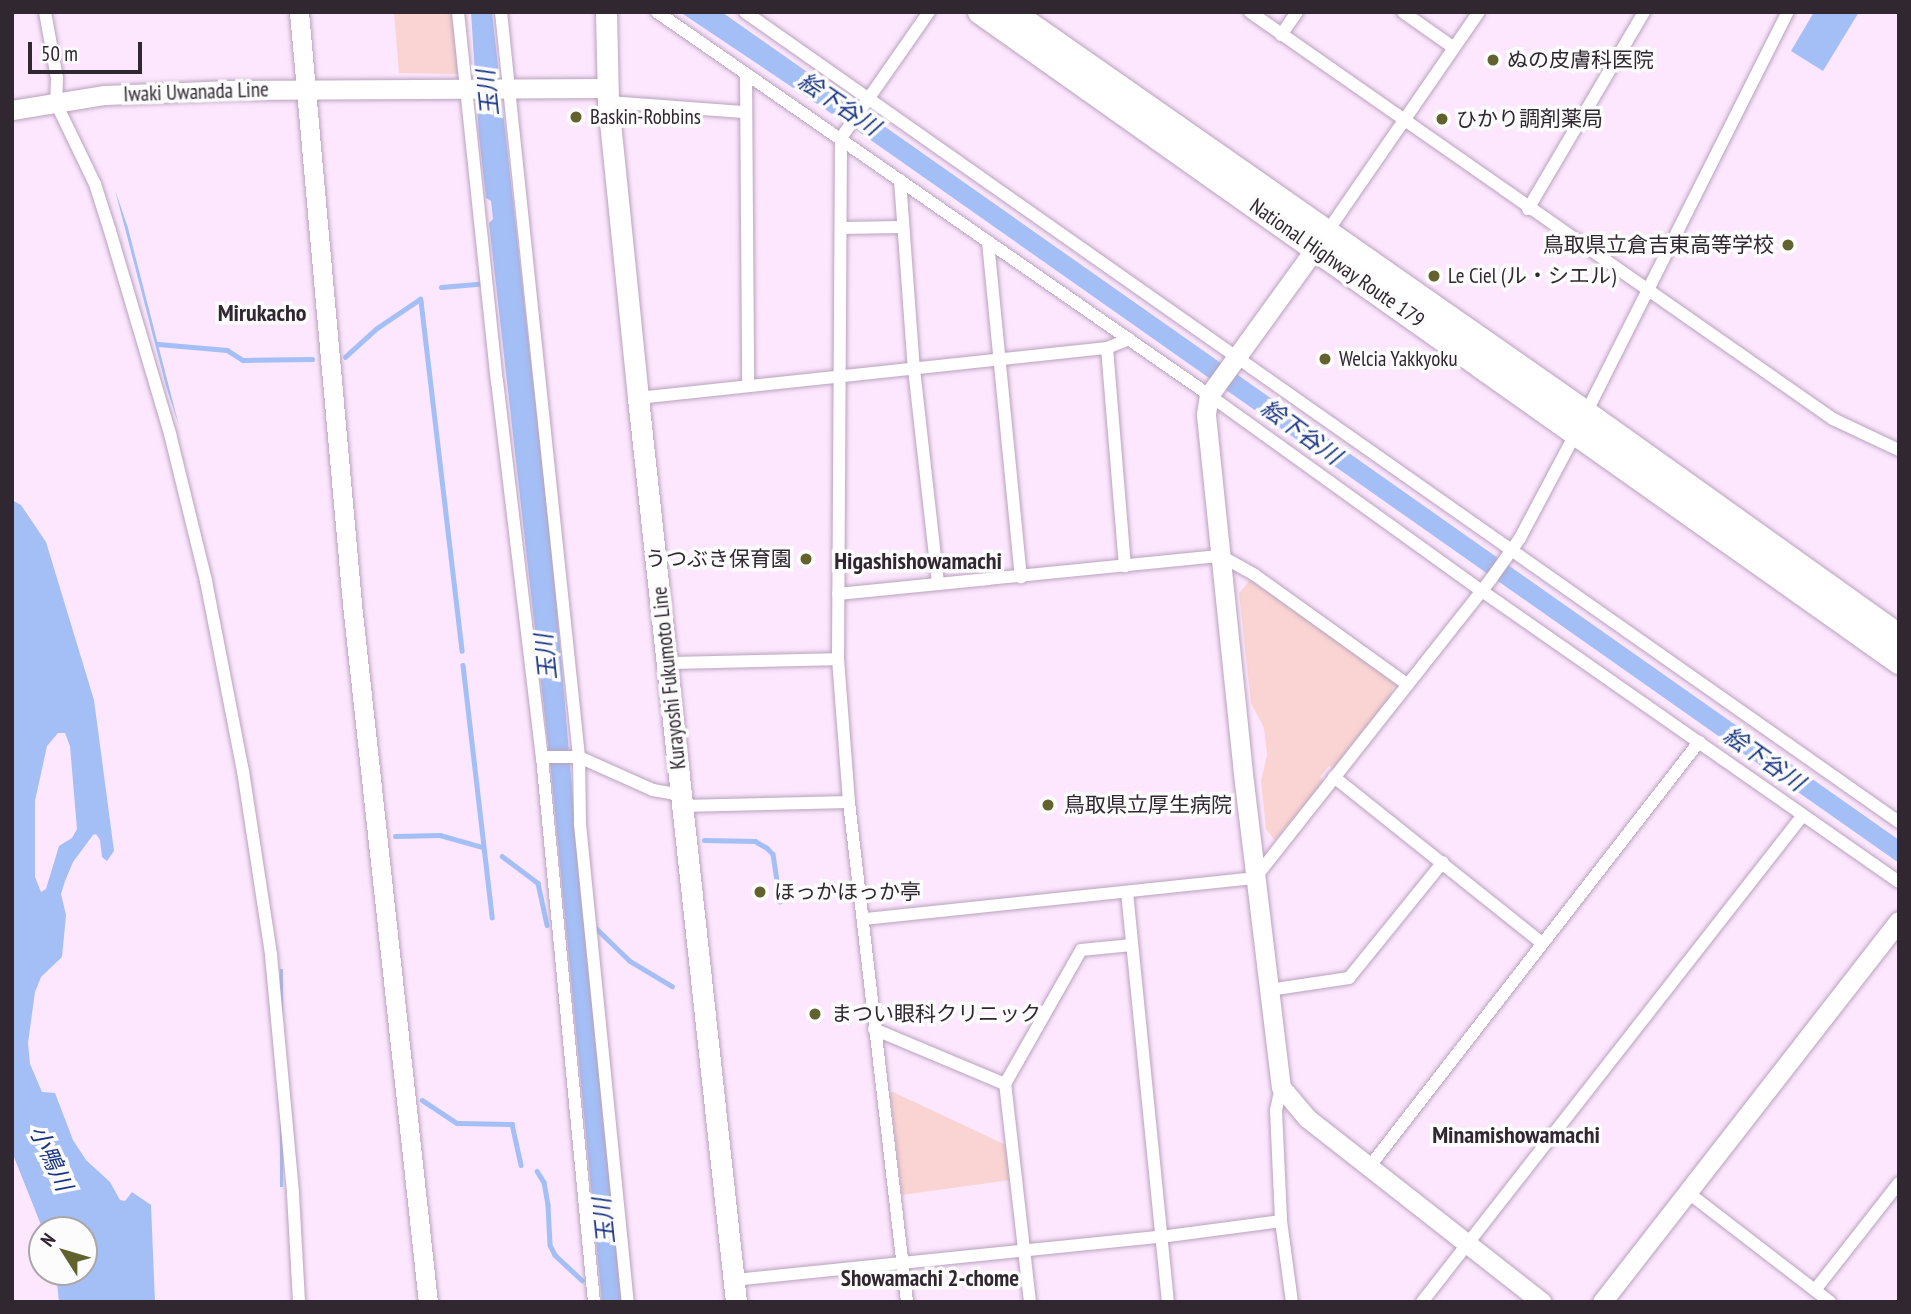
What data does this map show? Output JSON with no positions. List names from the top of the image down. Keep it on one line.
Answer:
{"streets":{"highway":["National Highway Route 179"],"main road":["Kurayoshi Fukumoto Line"],"street":["Iwaki Uwanada Line"]},"crossings":[["Iwaki Uwanada Line","Kurayoshi Fukumoto Line"]],"districts":["Mirukacho","Higashishowamachi","Minamishowamachi","Showamachi 2-chome"],"water":["玉川","絵下谷川","小鴨川"],"places":["ぬの皮膚科医院","Baskin-Robbins","ひかり調剤薬局","鳥取県立倉吉東高等学校","Le Ciel (ル・シエル)","Welcia Yakkyoku","うつぶき保育園","鳥取県立厚生病院","ほっかほっか亭","まつい眼科クリニック"],"scale_bar":"50 m","north":"top left"}
